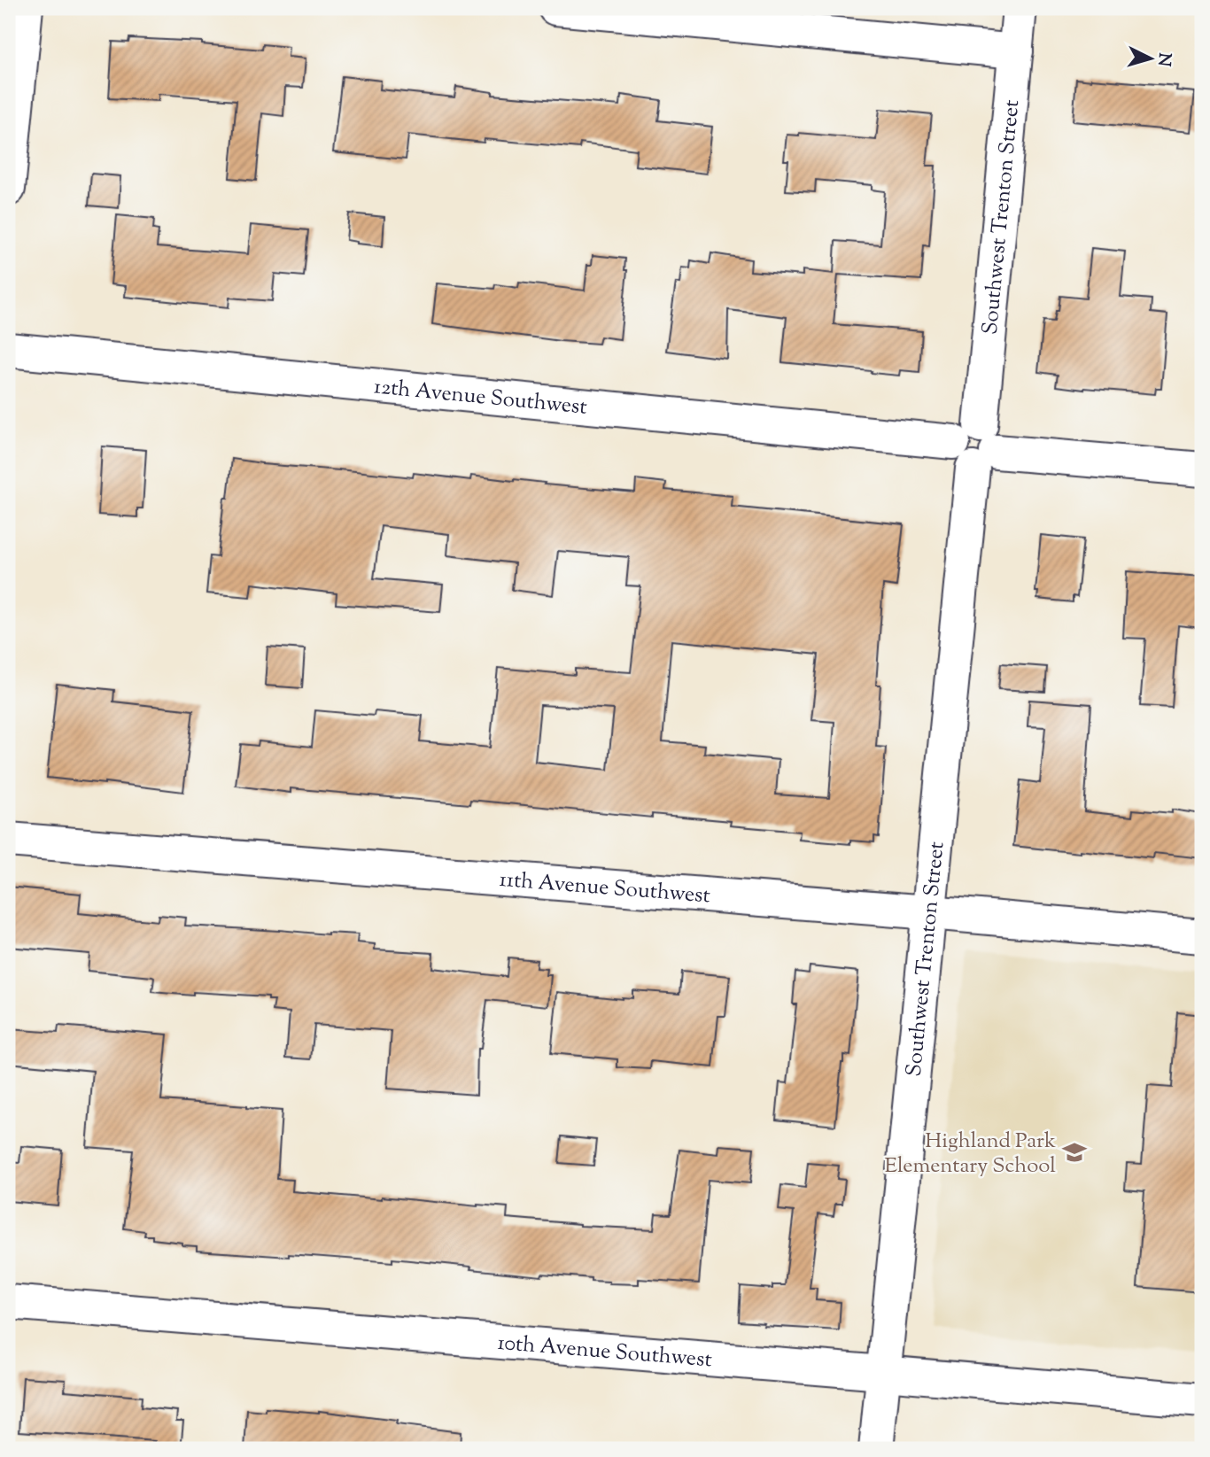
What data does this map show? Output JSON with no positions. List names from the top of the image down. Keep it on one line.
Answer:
{"streets":{"street":["Southwest Trenton Street","12th Avenue Southwest","11th Avenue Southwest","10th Avenue Southwest"]},"crossings":[["Southwest Trenton Street","12th Avenue Southwest"],["Southwest Trenton Street","11th Avenue Southwest"],["Southwest Trenton Street","10th Avenue Southwest"]],"places":{"school or university":["Highland Park Elementary School"]},"north":"right"}
